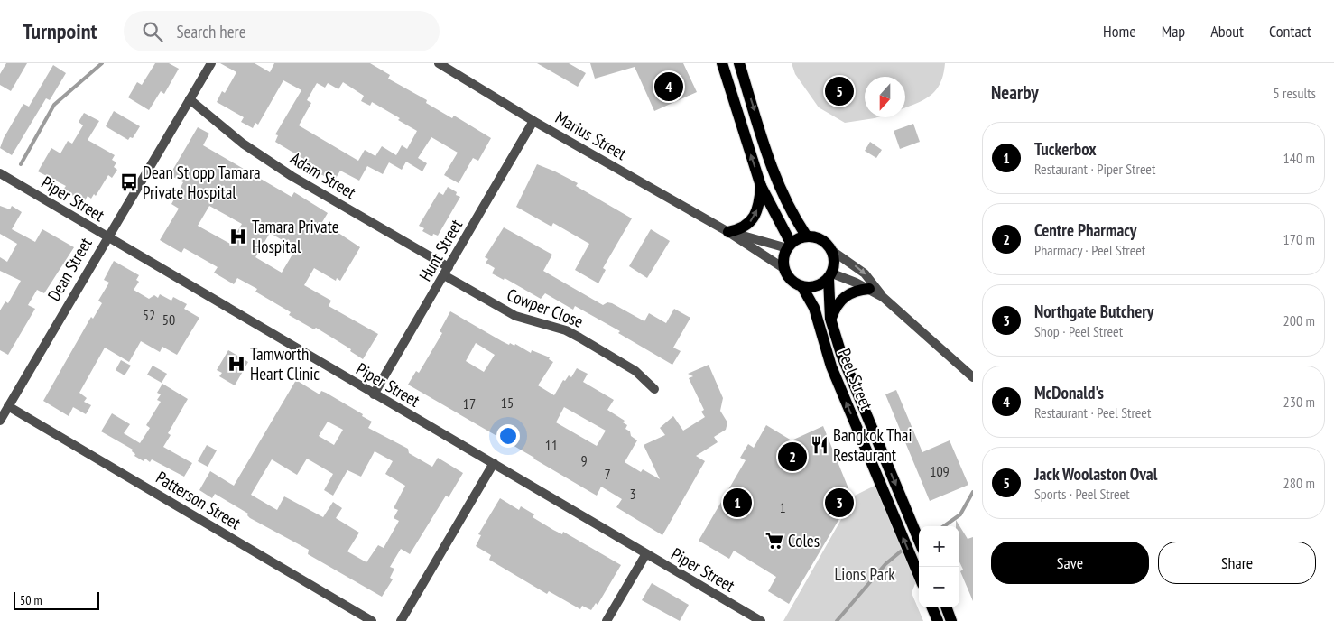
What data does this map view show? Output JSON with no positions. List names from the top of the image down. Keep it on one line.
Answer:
{"streets":{"main road":["Peel Street"],"street":["Marius Street","Adam Street","Piper Street","Hunt Street","Dean Street","Cowper Close","Patterson Street"]},"crossings":[["Marius Street","Hunt Street"],["Marius Street","Peel Street"],["Adam Street","Hunt Street"],["Adam Street","Dean Street"],["Adam Street","Cowper Close"],["Piper Street","Hunt Street"],["Piper Street","Dean Street"],["Hunt Street","Cowper Close"],["Dean Street","Patterson Street"]],"parks":["Lions Park"],"places":{"bus stop":["Dean St opp Tamara Private Hospital"],"hospital":["Tamara Private Hospital","Tamworth Heart Clinic"],"restaurant":["Bangkok Thai Restaurant"],"supermarket":["Coles"]},"house_numbers":["52","50","15","17","11","9","109","7","3","1"],"scale_bar":"50 m","north":"bottom","page":{"header":"Turnpoint","search":"Search here","nav":["Home","Map","About","Contact"],"heading":["Nearby","5 results"],"pins":["4","5","2","1","3"],"list":[{"mark":"1","name":"Tuckerbox","note":"Restaurant · Piper Street","value":"140 m"},{"mark":"2","name":"Centre Pharmacy","note":"Pharmacy · Peel Street","value":"170 m"},{"mark":"3","name":"Northgate Butchery","note":"Shop · Peel Street","value":"200 m"},{"mark":"4","name":"McDonald's","note":"Restaurant · Peel Street","value":"230 m"},{"mark":"5","name":"Jack Woolaston Oval","note":"Sports · Peel Street","value":"280 m"}],"map_buttons":["+","−"],"buttons":["Save","Share"],"scale":"50 m"}}
